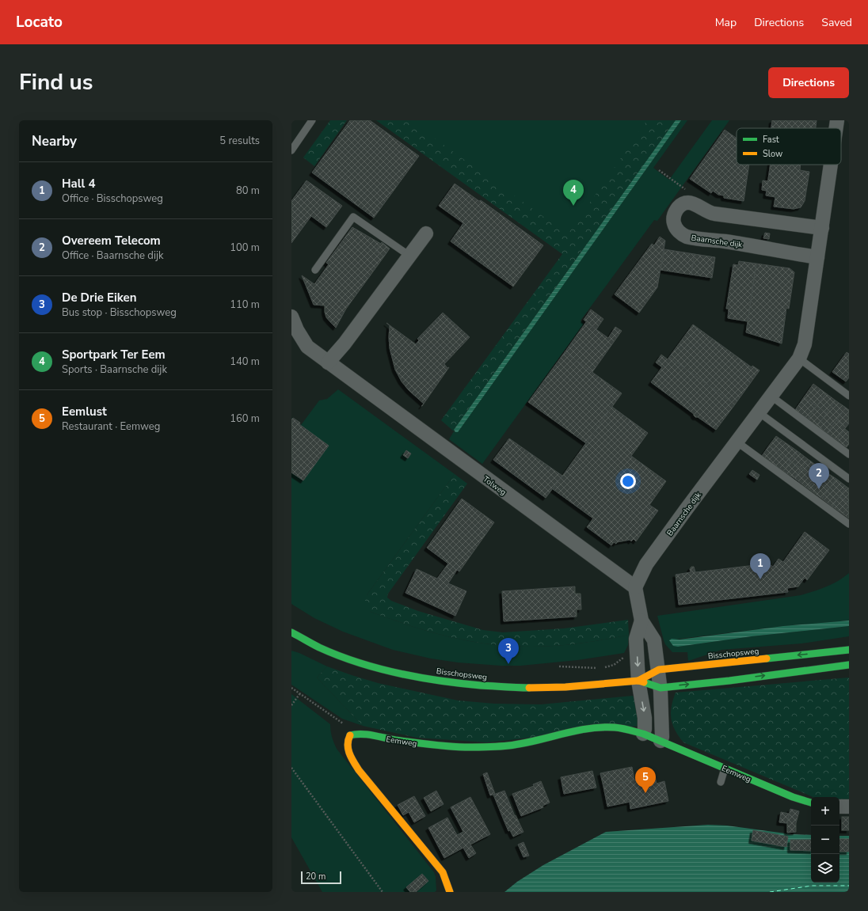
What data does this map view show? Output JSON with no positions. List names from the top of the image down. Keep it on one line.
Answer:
{"streets":{"main road":["Bisschopsweg","Eemweg"],"street":["Baarnsche dijk","Tolweg"]},"crossings":[["Baarnsche dijk","Tolweg"]],"legend":["Fast","Slow"],"scale_bar":"20 m","page":{"header":"Locato","nav":["Map","Directions","Saved"],"title":"Find us","buttons":"Directions","heading":["Nearby","5 results"],"list":[{"mark":"1","name":"Hall 4","note":"Office · Bisschopsweg","value":"80 m"},{"mark":"2","name":"Overeem Telecom","note":"Office · Baarnsche dijk","value":"100 m"},{"mark":"3","name":"De Drie Eiken","note":"Bus stop · Bisschopsweg","value":"110 m"},{"mark":"4","name":"Sportpark Ter Eem","note":"Sports · Baarnsche dijk","value":"140 m"},{"mark":"5","name":"Eemlust","note":"Restaurant · Eemweg","value":"160 m"}],"pins":["4","2","1","3","5"],"map_buttons":["+","−"],"scale":"20 m"}}
